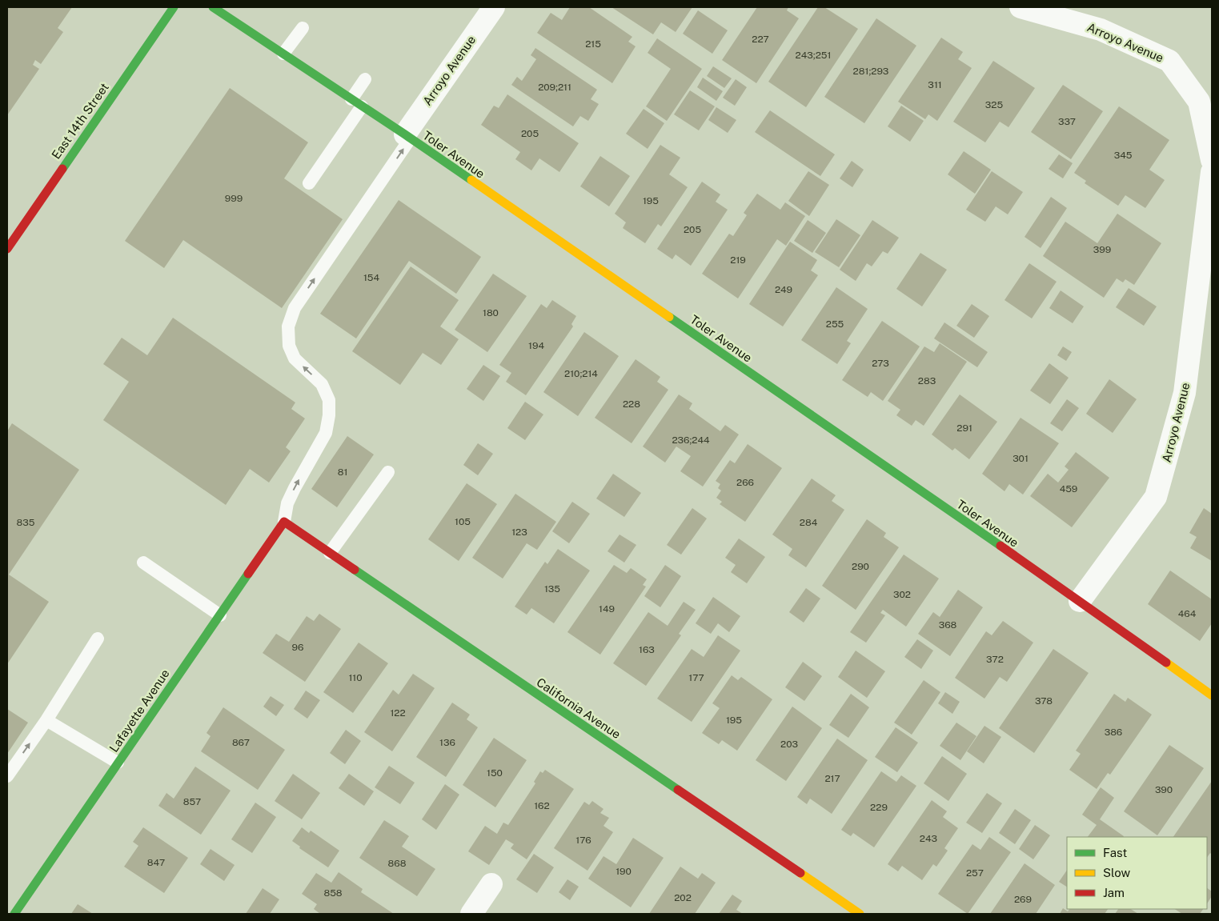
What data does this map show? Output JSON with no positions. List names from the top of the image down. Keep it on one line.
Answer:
{"streets":{"street":["Arroyo Avenue","East 14th Street","Toler Avenue","California Avenue","Lafayette Avenue"]},"crossings":[["Arroyo Avenue","Toler Avenue"],["California Avenue","Lafayette Avenue"]],"house_numbers":["227","215","243;251","281;293","311","209;211","325","337","205","345","999","195","205","399","219","154","249","180","255","194","273","210;214","283","228","291","236;244","301","81","266","459","105","835","284","123","290","135","302","149","464","368","96","163","372","110","177","378","122","195","386","867","136","203","150","217","390","857","162","229","243","176","847","868","190","257","858","202","269"],"legend":["Fast","Slow","Jam"]}
